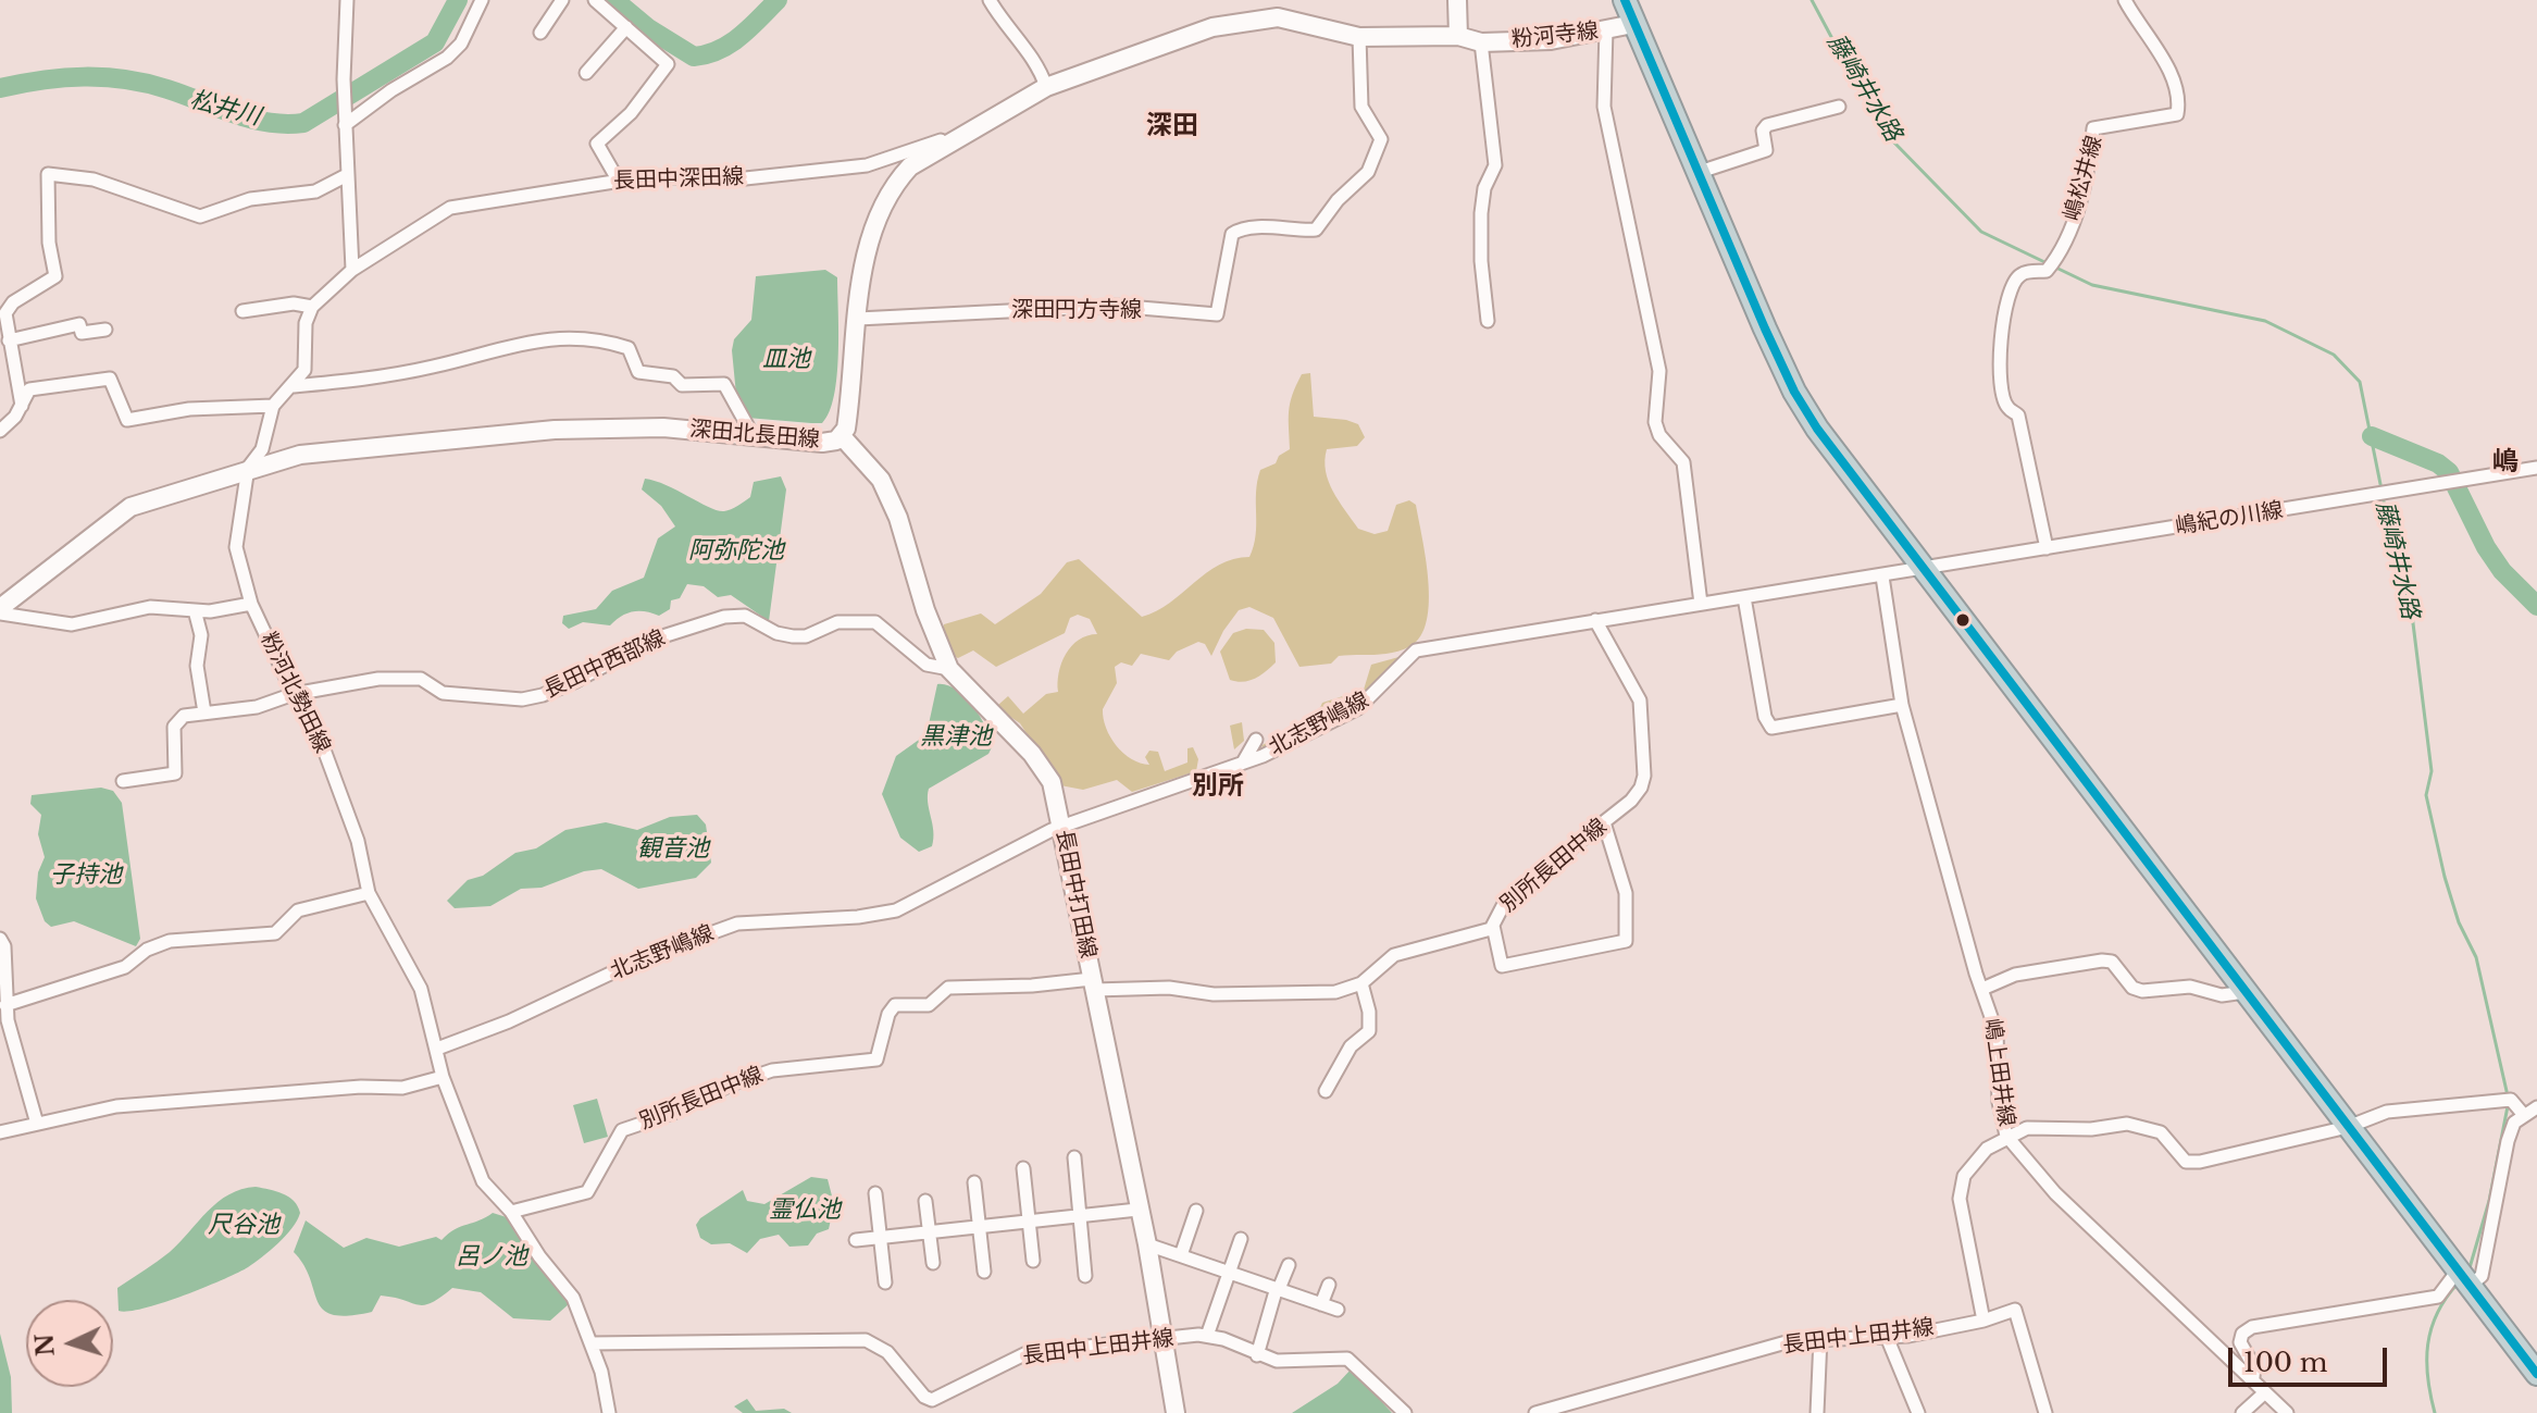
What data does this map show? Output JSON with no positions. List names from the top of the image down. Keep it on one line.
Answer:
{"streets":{"street":["粉河寺線","嶋松井線","長田中深田線","深田円方寺線","深田北長田線","嶋紀の川線","長田中西部線","粉河北勢田線","北志野嶋線","別所長田中線","長田中打田線","嶋上田井線","長田中上田井線"]},"crossings":[["粉河寺線","深田北長田線"],["嶋松井線","嶋紀の川線"],["長田中深田線","深田北長田線"],["深田円方寺線","深田北長田線"],["深田北長田線","粉河北勢田線"],["深田北長田線","長田中打田線"],["嶋紀の川線","北志野嶋線"],["長田中西部線","粉河北勢田線"],["長田中西部線","長田中打田線"],["粉河北勢田線","北志野嶋線"],["粉河北勢田線","別所長田中線"],["粉河北勢田線","長田中上田井線"],["北志野嶋線","別所長田中線"],["北志野嶋線","長田中打田線"],["北志野嶋線","嶋上田井線"],["別所長田中線","長田中打田線"],["長田中打田線","長田中上田井線"]],"districts":["深田","嶋","別所"],"water":["藤崎井水路","松井川","皿池","阿弥陀池","黒津池","観音池","子持池","霊仏池","尺谷池","呂ノ池"],"scale_bar":"100 m","north":"left"}
